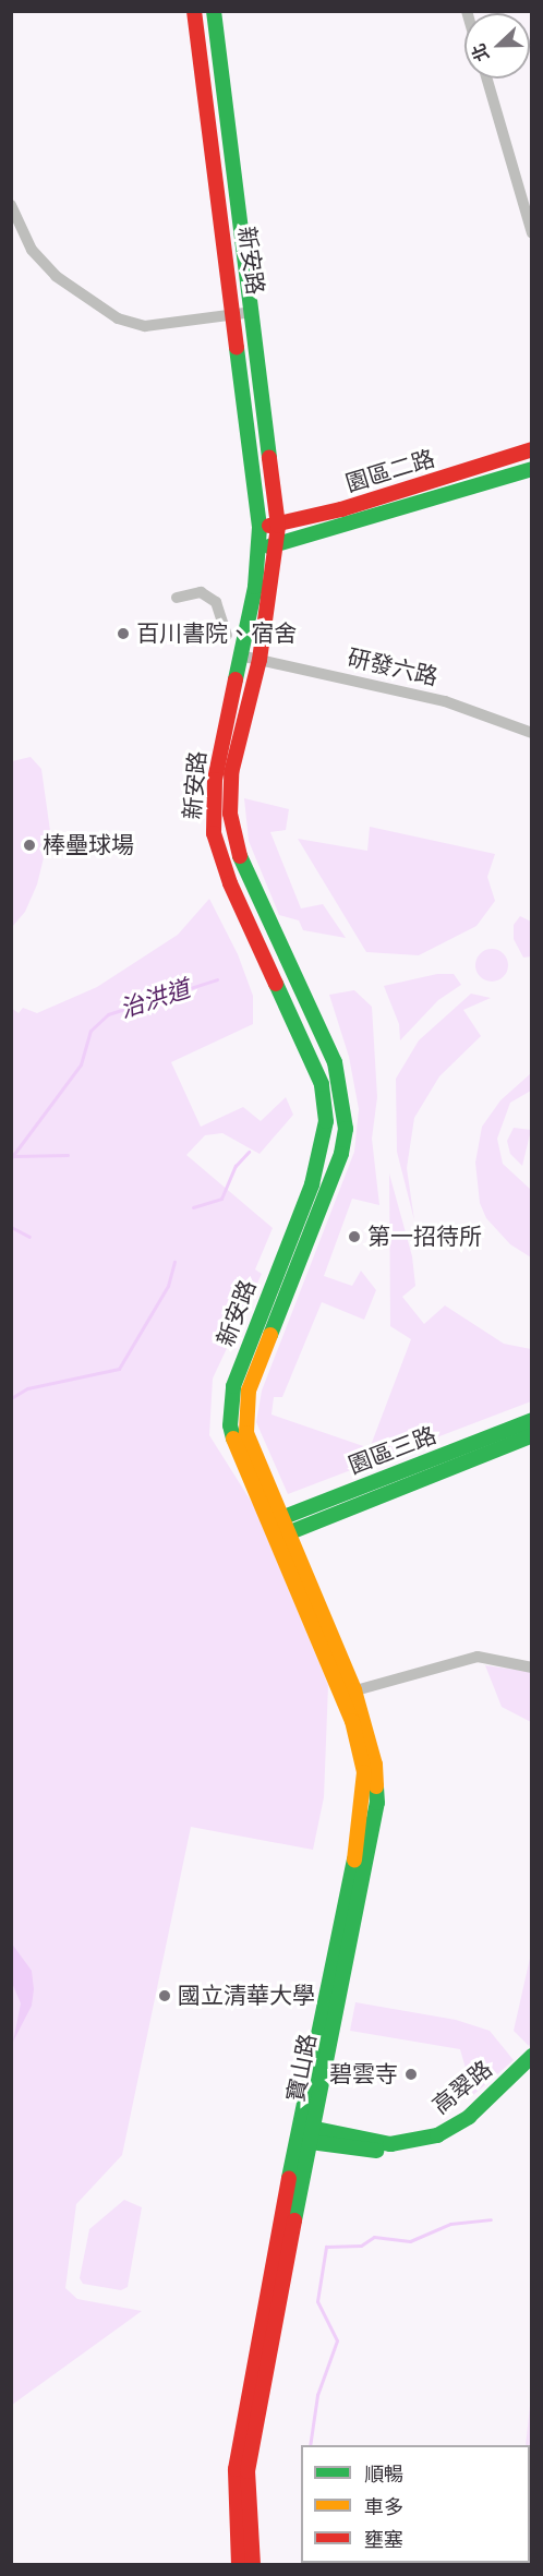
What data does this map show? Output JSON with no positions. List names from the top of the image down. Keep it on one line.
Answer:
{"streets":{"street":["新安路","園區二路","研發六路","園區三路","寶山路","高翠路"]},"crossings":[["新安路","園區二路"],["新安路","研發六路"],["新安路","園區三路"],["新安路","寶山路"],["園區三路","寶山路"],["寶山路","高翠路"]],"water":["治洪道"],"places":["百川書院、宿舍","棒壘球場","第一招待所","國立清華大學","碧雲寺"],"legend":["順暢","車多","壅塞"],"north":"left"}
